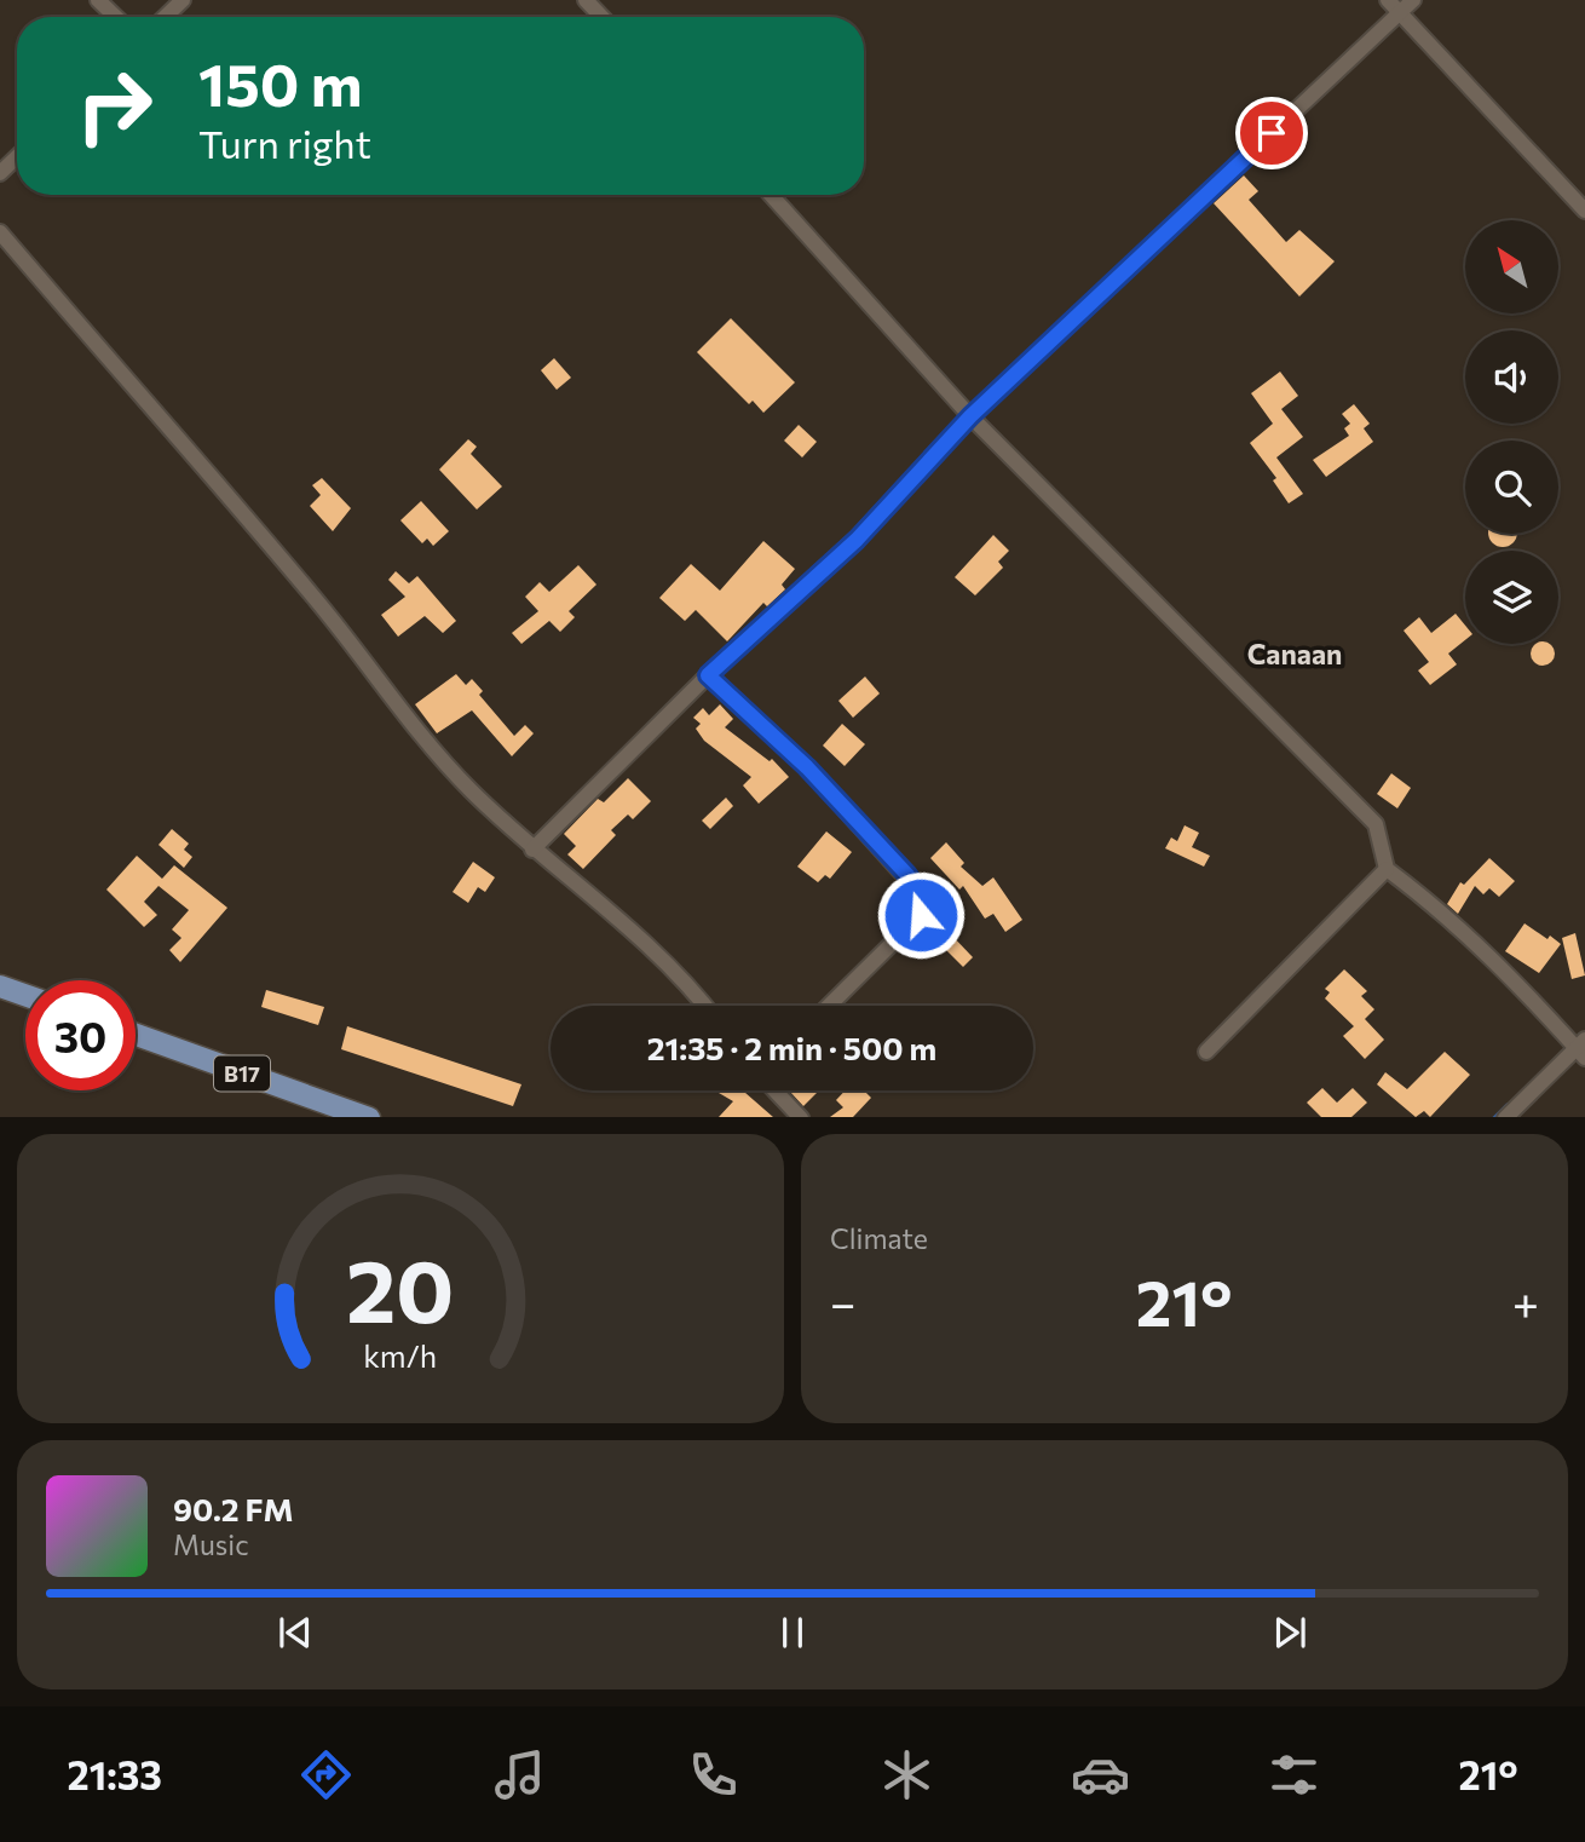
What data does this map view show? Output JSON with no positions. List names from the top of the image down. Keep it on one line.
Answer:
{"streets":{"main road":["B17"]},"districts":["Canaan"],"north":"top left","page":{"turn":["150 m","Turn right"],"limit":"30","trip":"21:35 · 2 min · 500 m","tile":"Climate","heat":["−","21°","+"],"song":["90.2 FM","Music"],"tabs":["21:33","21°"],"gauge":["20","km/h"]}}
